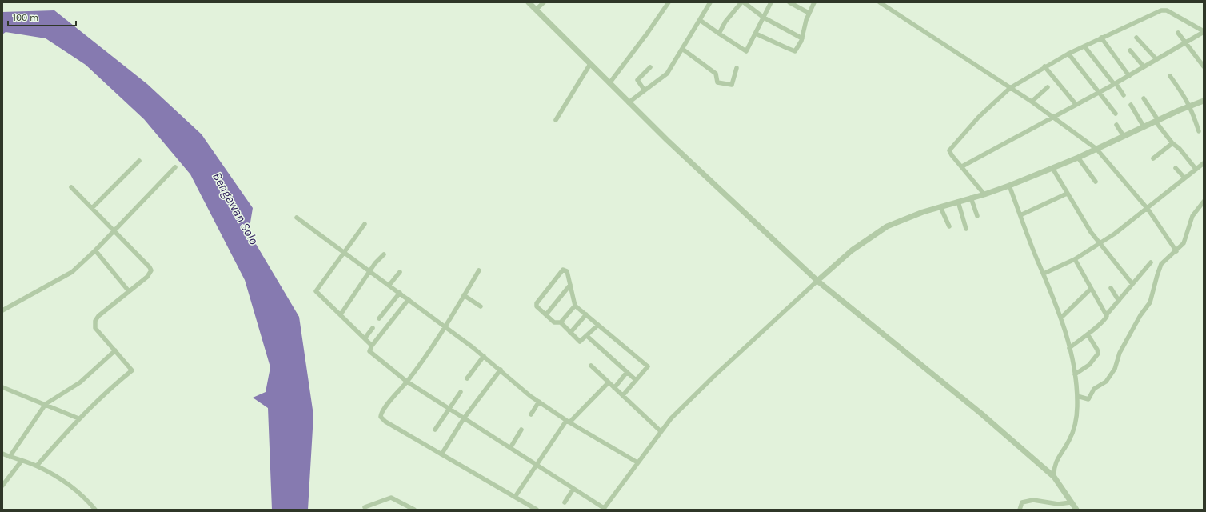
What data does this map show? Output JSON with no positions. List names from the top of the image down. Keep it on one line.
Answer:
{"water":["Bengawan Solo"],"scale_bar":"100 m"}
